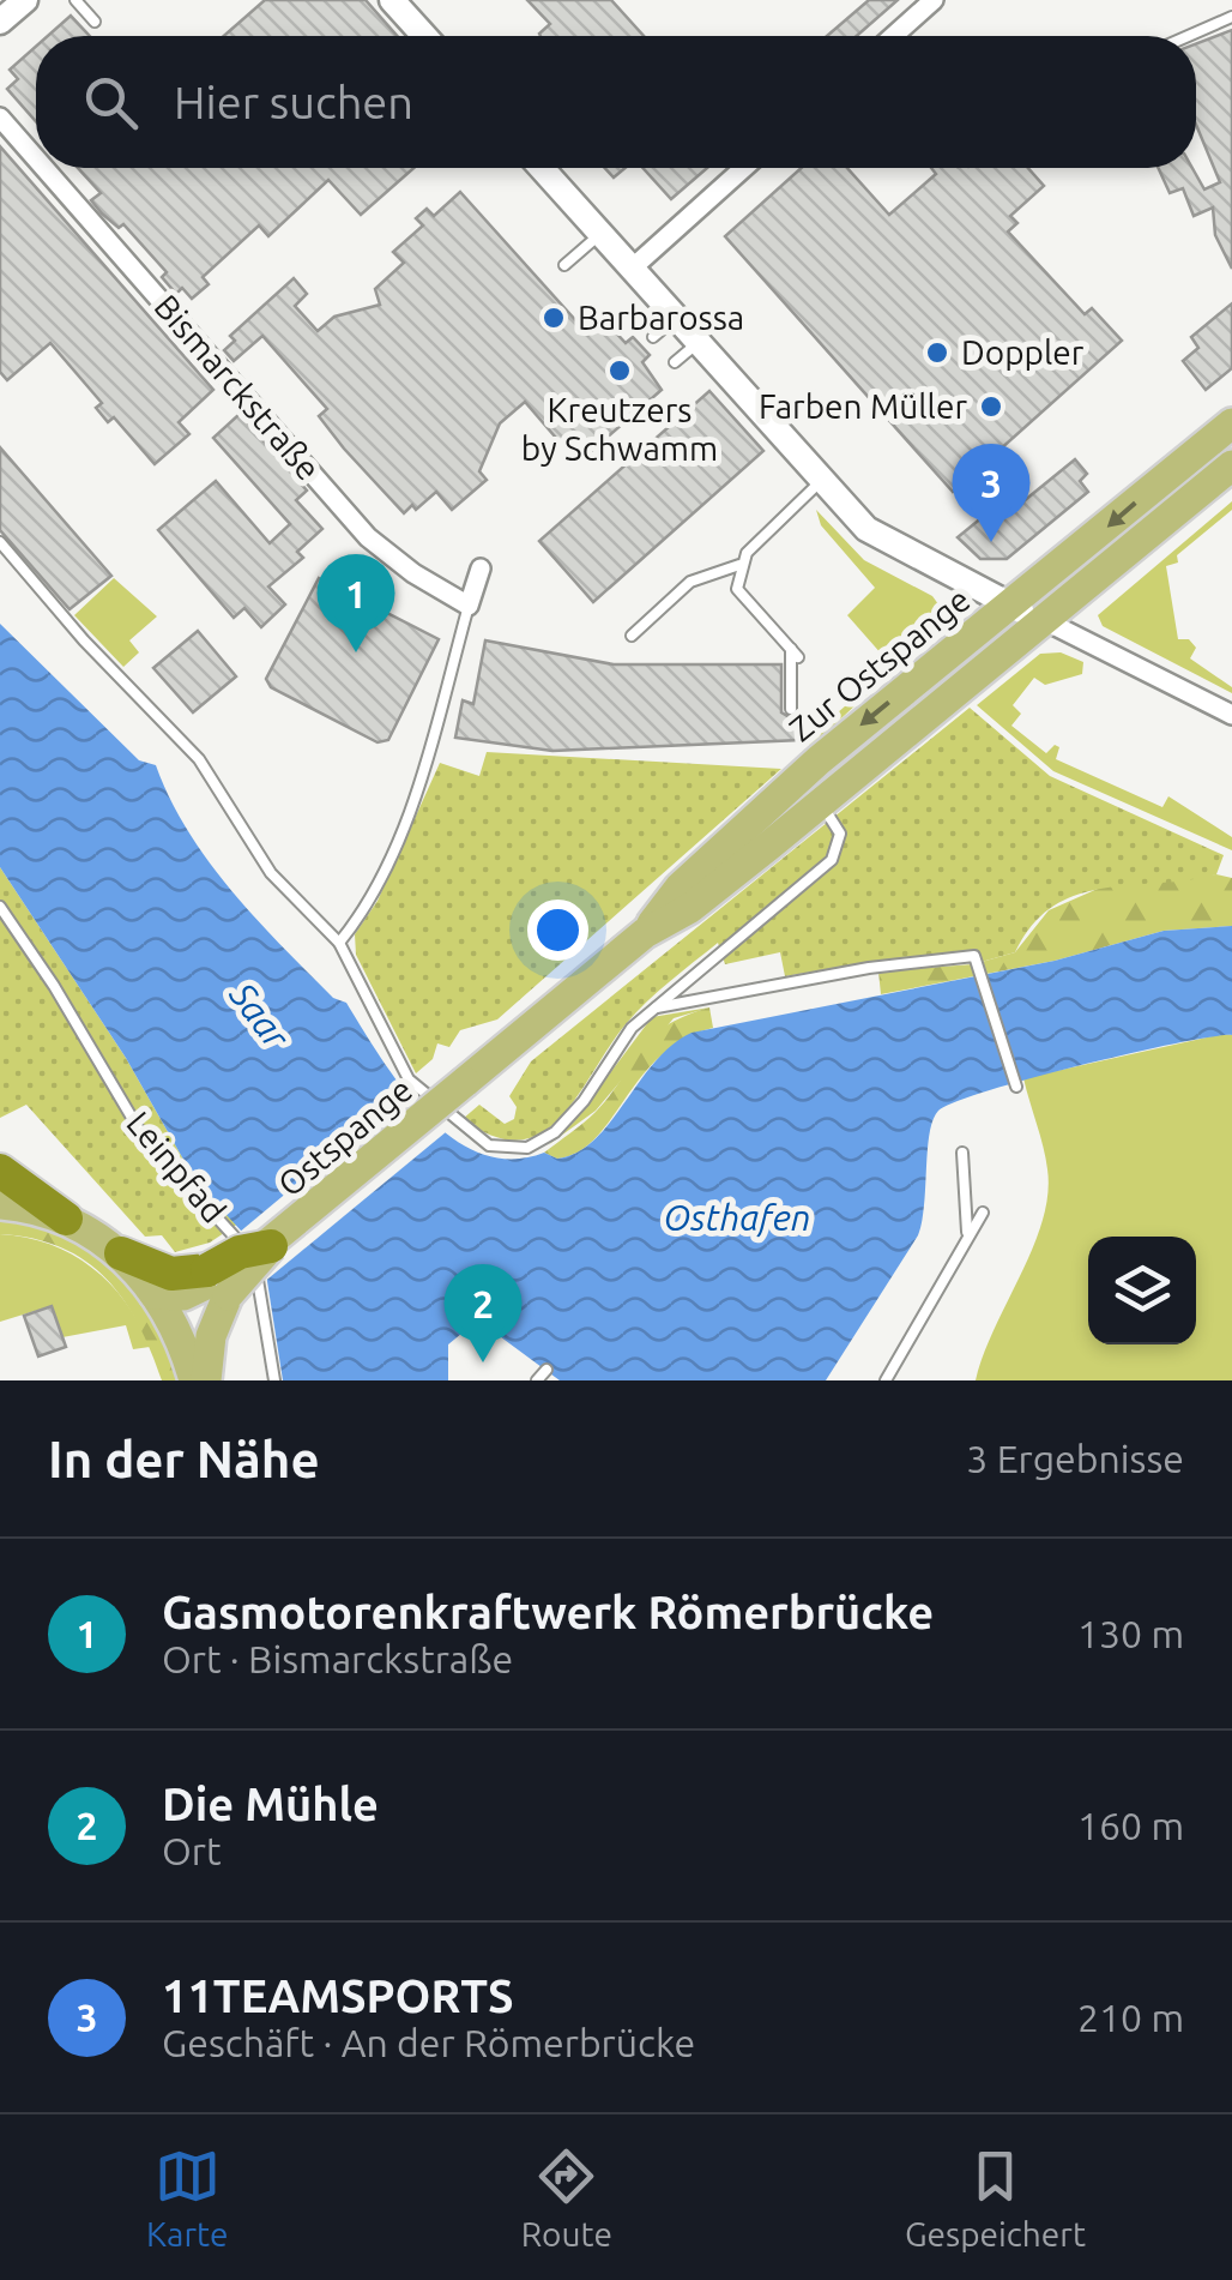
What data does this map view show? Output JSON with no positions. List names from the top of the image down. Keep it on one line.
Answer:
{"streets":{"main road":["Zur Ostspange","Ostspange"],"street":["Bismarckstraße"],"lane":["Leinpfad"]},"crossings":[["Zur Ostspange","Ostspange"]],"water":["Saar","Osthafen"],"places":["Barbarossa","Doppler","Kreutzers by Schwamm","Farben Müller"],"page":{"search":"Hier suchen","pins":["3","1","2"],"heading":["In der Nähe","3 Ergebnisse"],"list":[{"mark":"1","name":"Gasmotorenkraftwerk Römerbrücke","note":"Ort · Bismarckstraße","value":"130 m"},{"mark":"2","name":"Die Mühle","note":"Ort","value":"160 m"},{"mark":"3","name":"11TEAMSPORTS","note":"Geschäft · An der Römerbrücke","value":"210 m"}],"nav":["Karte","Route","Gespeichert"]}}
